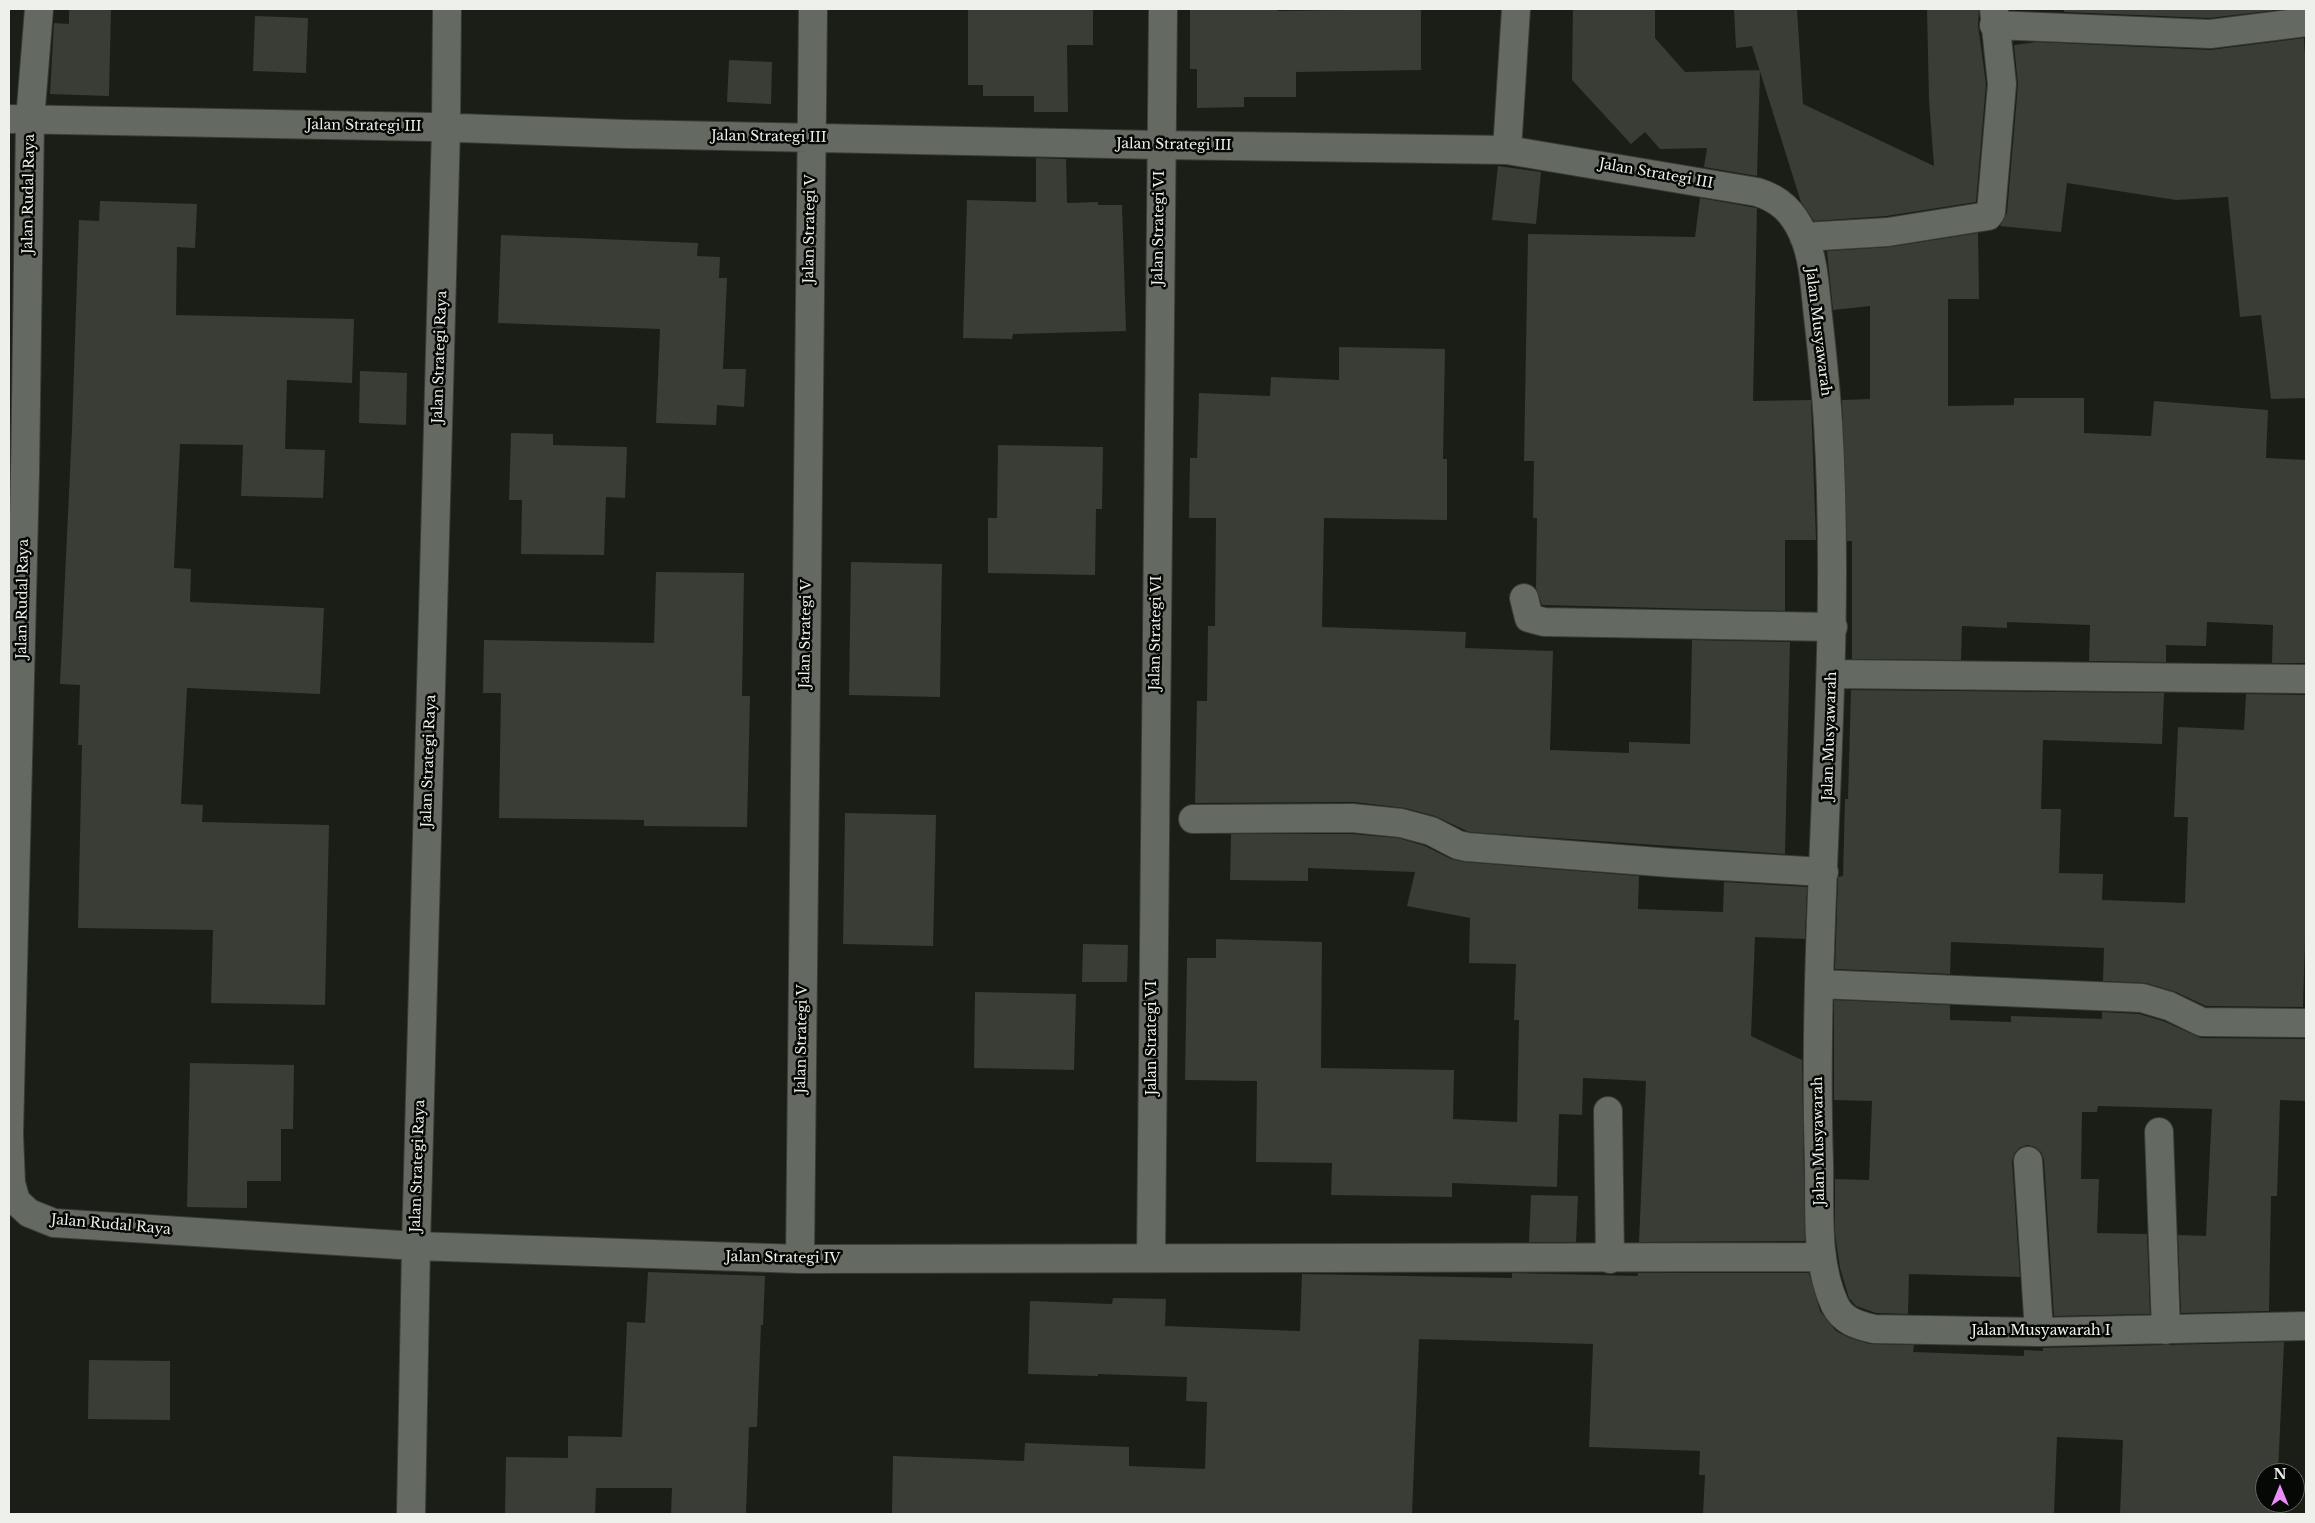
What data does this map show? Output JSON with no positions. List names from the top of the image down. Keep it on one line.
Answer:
{"streets":{"street":["Jalan Strategi III","Jalan Rudal Raya","Jalan Strategi VI","Jalan Strategi V","Jalan Musyawarah","Jalan Strategi Raya","Jalan Strategi IV","Jalan Musyawarah I"]},"crossings":[["Jalan Strategi III","Jalan Rudal Raya"],["Jalan Strategi III","Jalan Strategi VI"],["Jalan Strategi III","Jalan Strategi V"],["Jalan Strategi III","Jalan Musyawarah"],["Jalan Strategi III","Jalan Strategi Raya"],["Jalan Rudal Raya","Jalan Strategi Raya"],["Jalan Rudal Raya","Jalan Strategi IV"],["Jalan Strategi VI","Jalan Strategi IV"],["Jalan Strategi V","Jalan Strategi IV"],["Jalan Musyawarah","Jalan Strategi IV"],["Jalan Musyawarah","Jalan Musyawarah I"],["Jalan Strategi Raya","Jalan Strategi IV"],["Jalan Strategi IV","Jalan Musyawarah I"]],"north":"top"}
